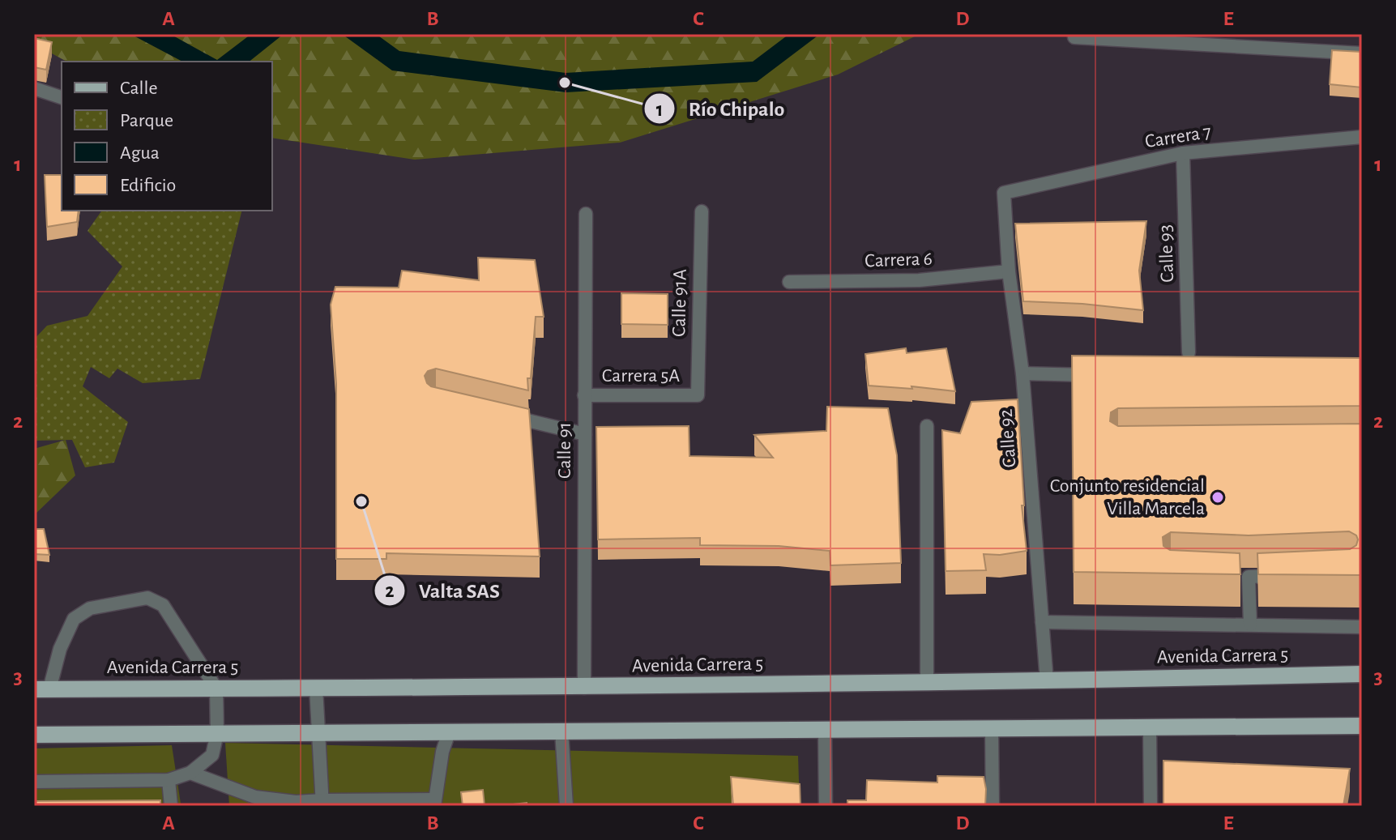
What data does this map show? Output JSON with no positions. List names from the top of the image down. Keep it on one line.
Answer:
{"streets":{"main road":["Avenida Carrera 5"],"street":["Carrera 7","Calle 93","Carrera 6","Calle 91A","Carrera 5A","Calle 92","Calle 91"]},"crossings":[["Carrera 7","Calle 93"],["Carrera 7","Calle 92"],["Carrera 6","Calle 92"],["Calle 91A","Carrera 5A"],["Carrera 5A","Calle 91"],["Calle 92","Avenida Carrera 5"],["Calle 91","Avenida Carrera 5"]],"places":["Río Chipalo","Conjunto residencial Villa Marcela","Valta SAS"],"legend":["Calle","Parque","Agua","Edificio"],"grid":{"columns":["A","B","C","D","E"],"rows":["1","2","3"]}}
